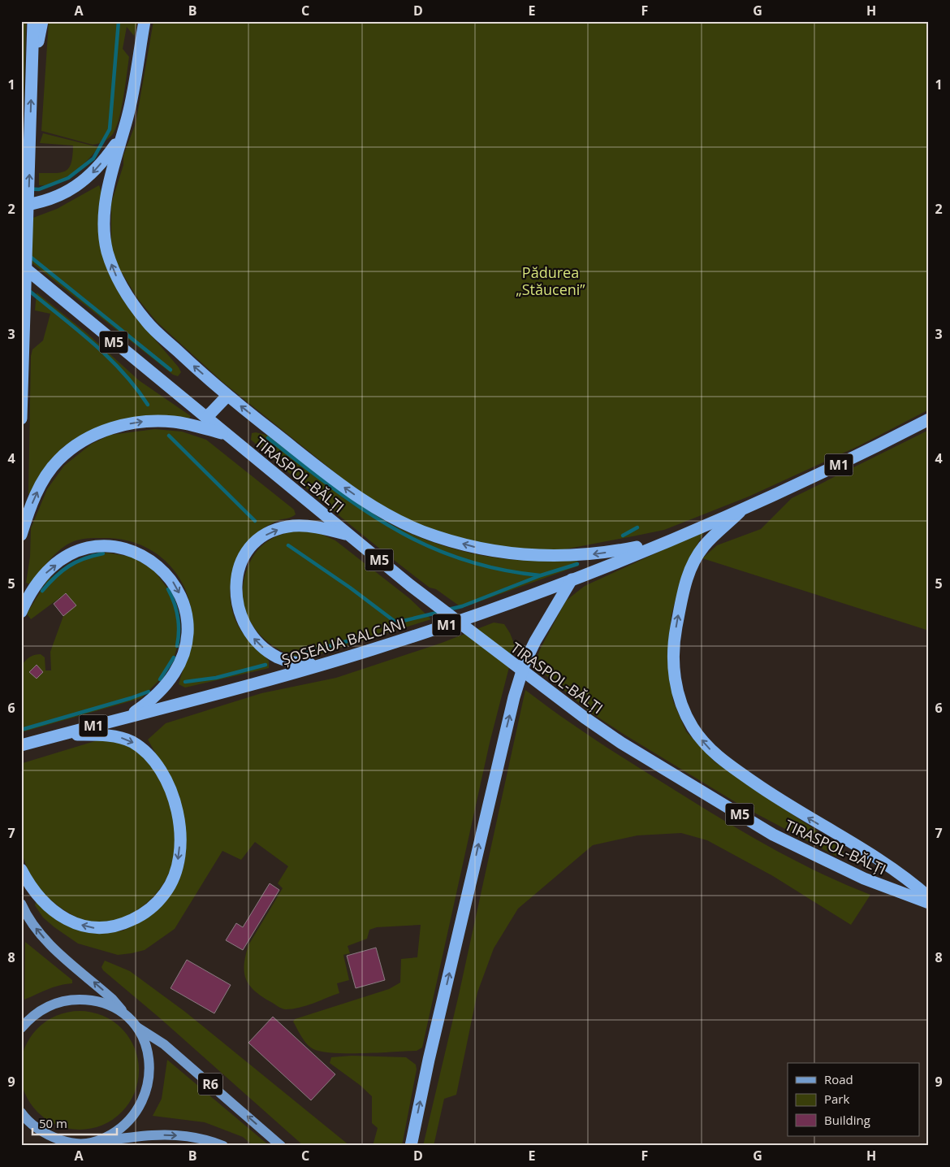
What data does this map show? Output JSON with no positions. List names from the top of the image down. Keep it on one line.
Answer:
{"streets":{"highway":["M5","M1","TIRASPOL-BĂLȚI","ȘOSEAUA BALCANI"],"main road":["R6"]},"crossings":[["M5","TIRASPOL-BĂLȚI"],["M1","ȘOSEAUA BALCANI"]],"parks":["Pădurea „Stăuceni”"],"legend":["Road","Park","Building"],"scale_bar":"50 m","grid":{"columns":["A","B","C","D","E","F","G","H"],"rows":["1","2","3","4","5","6","7","8","9"]}}
